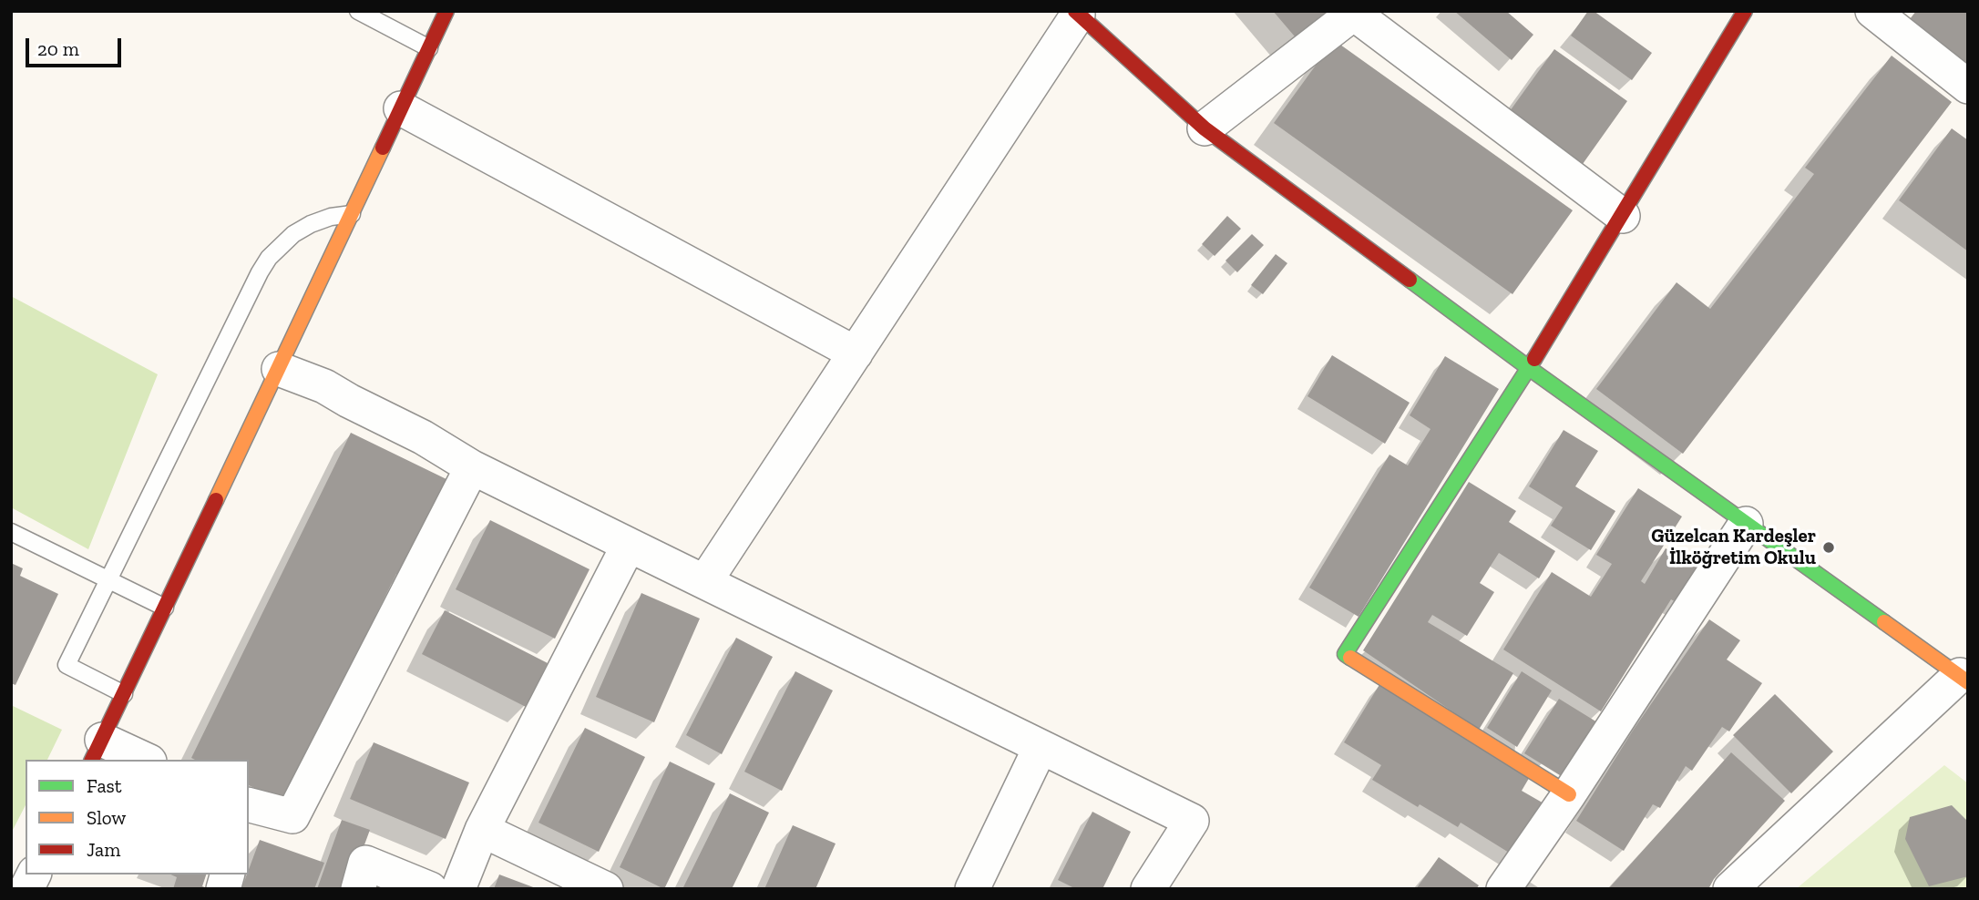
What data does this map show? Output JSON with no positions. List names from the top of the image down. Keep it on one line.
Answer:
{"places":["Güzelcan Kardeşler İlköğretim Okulu"],"legend":["Fast","Slow","Jam"],"scale_bar":"20 m"}
